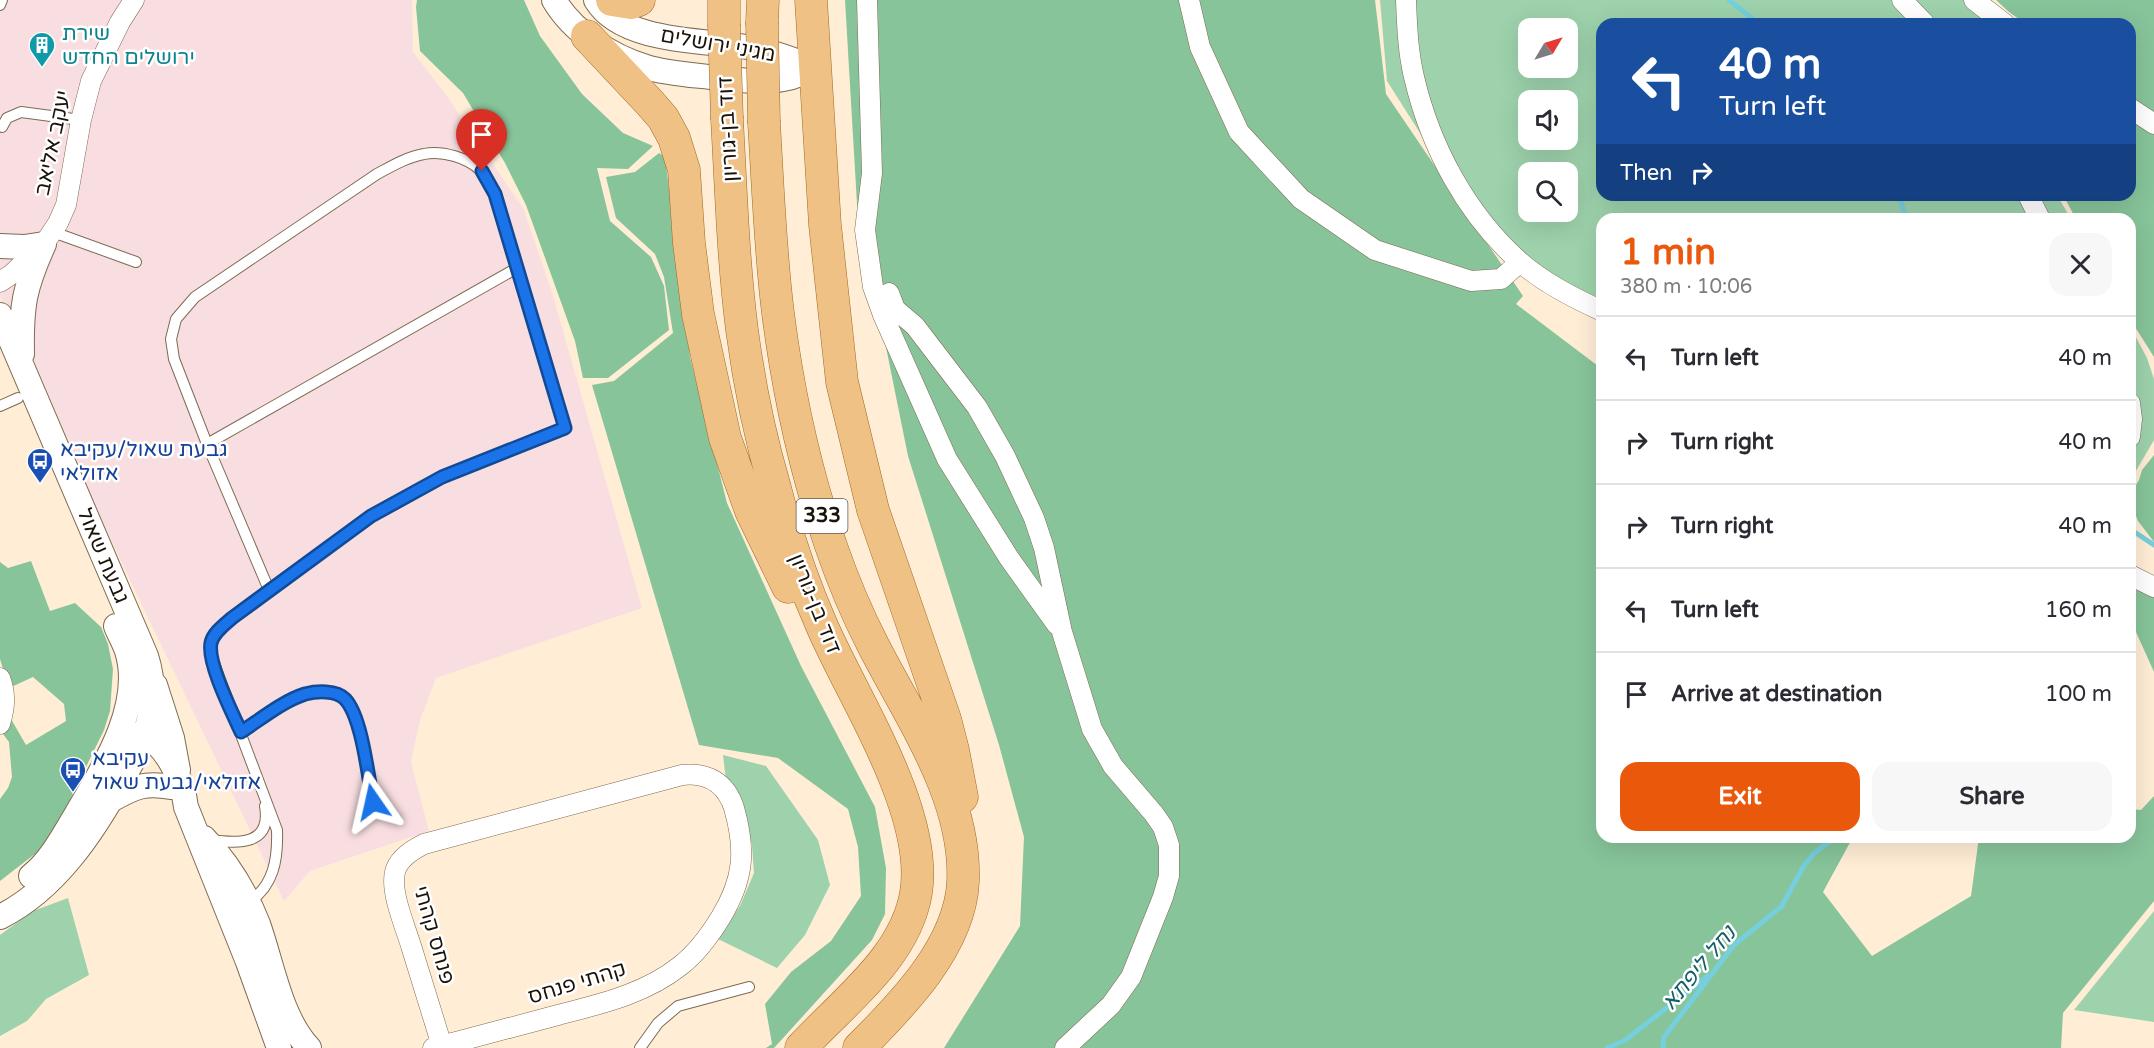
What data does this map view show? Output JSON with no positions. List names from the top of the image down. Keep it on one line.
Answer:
{"streets":{"main road":["דוד בן-גוריון","333"],"street":["מגיני ירושלים","יעקב אליאב","גבעת שאול","פנחס קהתי","קהתי פנחס"]},"crossings":[["פנחס קהתי","קהתי פנחס"]],"water":["נחל ליפתא"],"places":{"building":["שירת ירושלים החדש"],"bus stop":["גבעת שאול/עקיבא אזולאי","עקיבא אזולאי/גבעת שאול"]},"north":"top right","page":{"turn":["40 m","Turn left"],"then":"Then","heading":["1 min","380 m · 10:06"],"list":[{"name":"Turn left","value":"40 m"},{"name":"Turn right","value":"40 m"},{"name":"Turn right","value":"40 m"},{"name":"Turn left","value":"160 m"},{"name":"Arrive at destination","value":"100 m"}],"buttons":["Exit","Share"]}}
